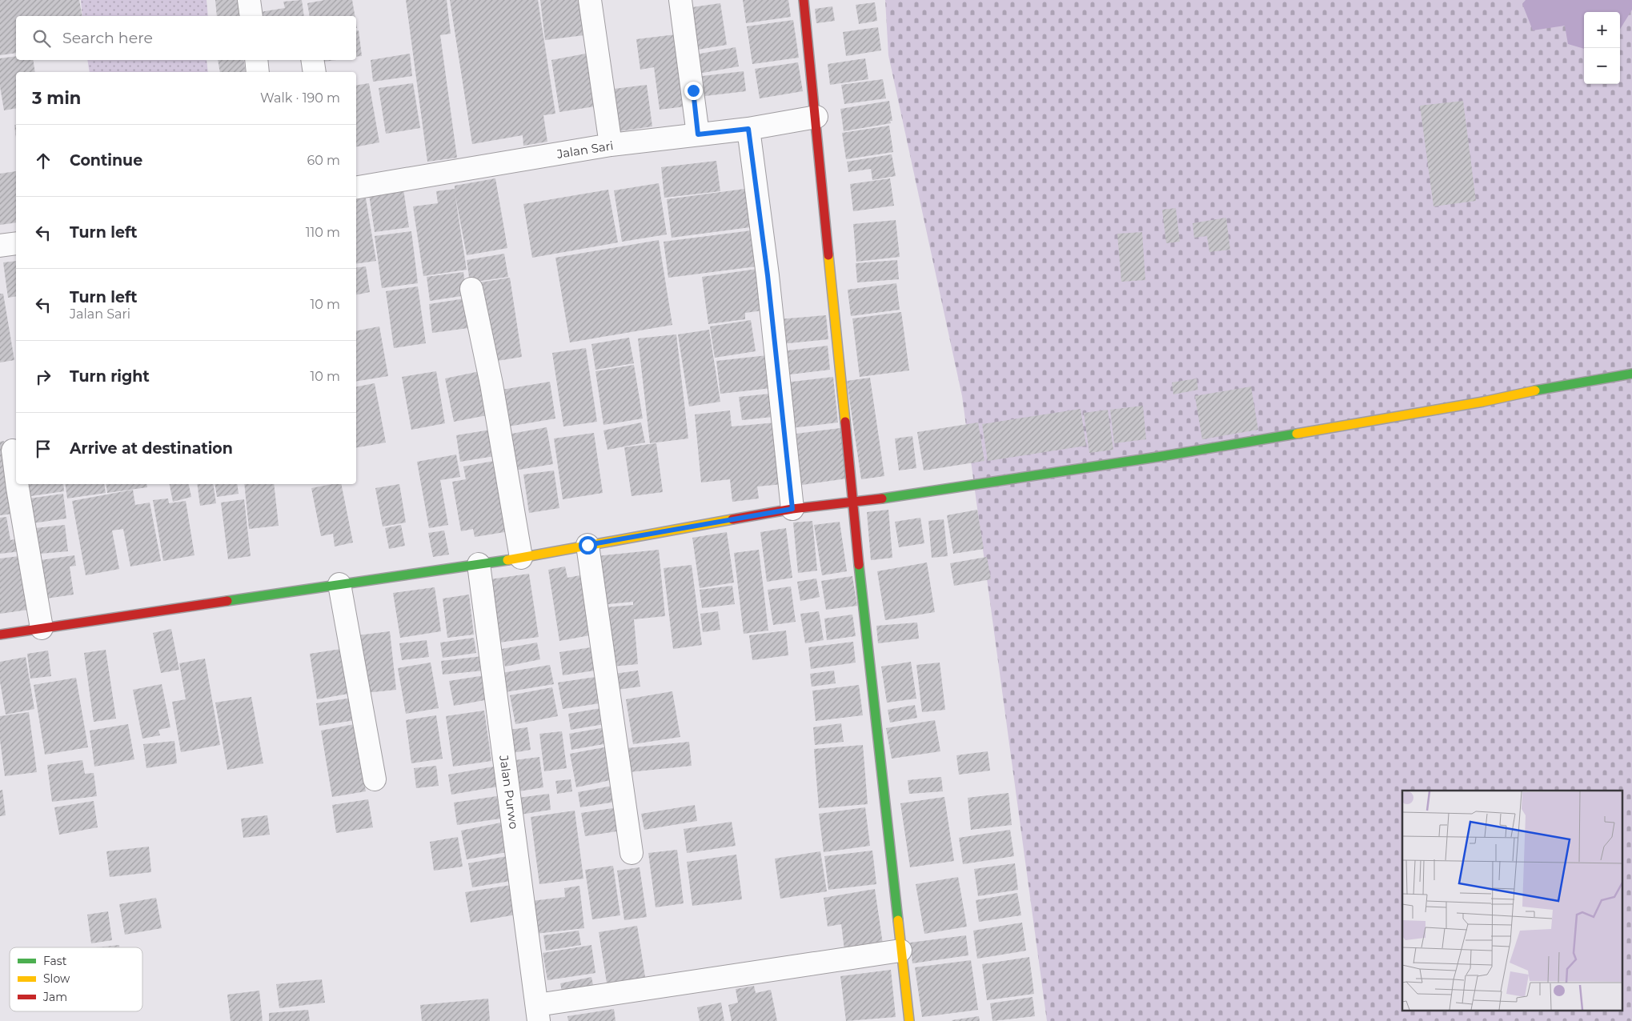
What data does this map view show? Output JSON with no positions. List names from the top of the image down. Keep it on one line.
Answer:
{"streets":{"street":["Jalan Sari","Jalan Purwo"]},"legend":["Fast","Slow","Jam"],"page":{"map_buttons":["+","−"],"search":"Search here","heading":["3 min","Walk · 190 m"],"list":[["Continue","60 m"],["Turn left","110 m"],["Turn left","Jalan Sari","10 m"],["Turn right","10 m"],"Arrive at destination"]}}
